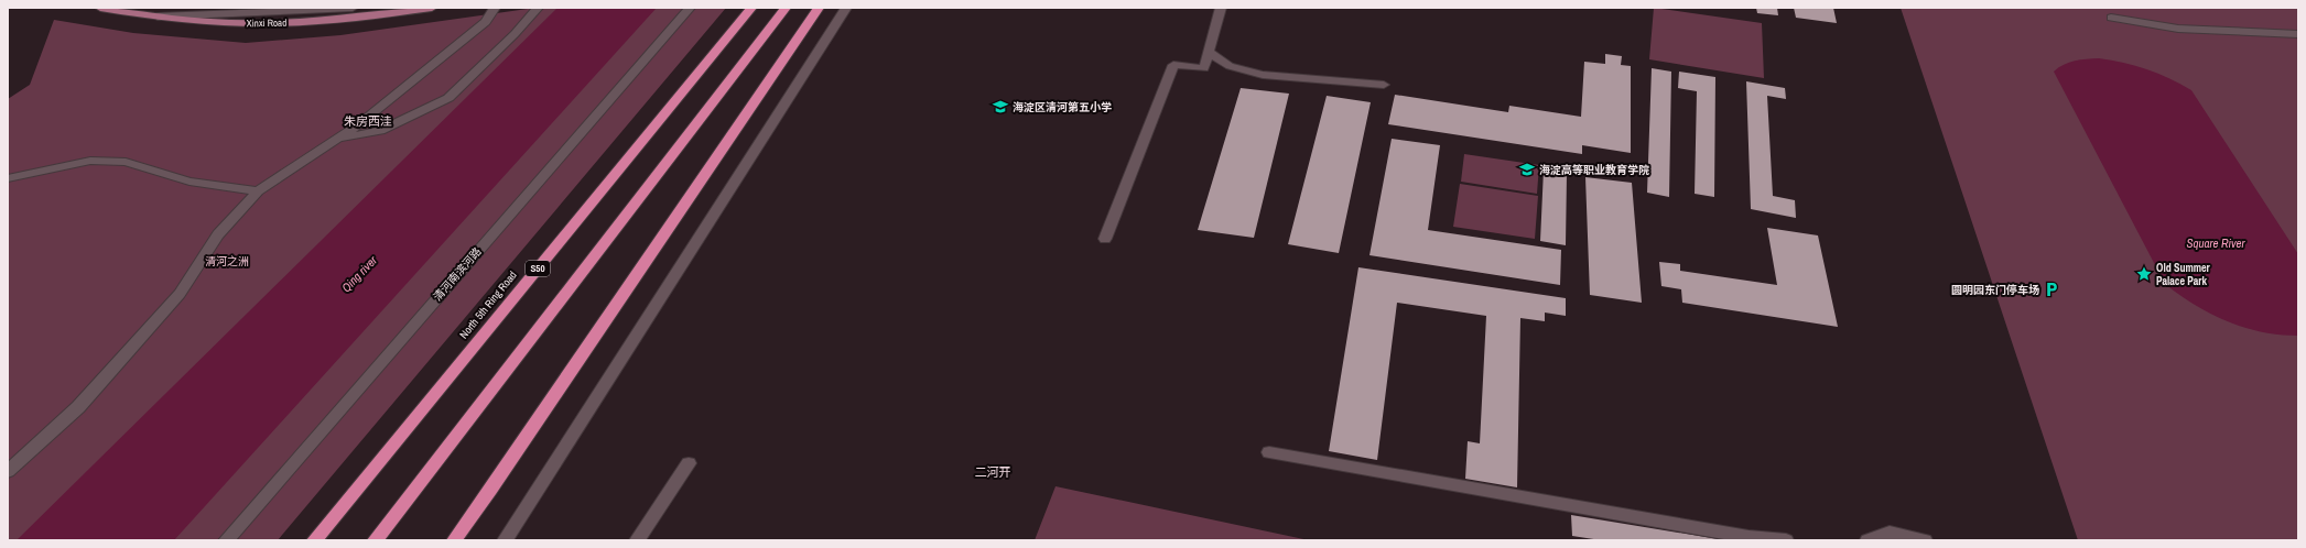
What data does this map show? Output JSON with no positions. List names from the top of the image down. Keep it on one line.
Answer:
{"streets":{"highway":["S50","North 5th Ring Road"],"main road":["Xinxi Road"],"street":["清河南滨河路"]},"districts":["朱房西洼","二河开"],"water":["Square River","Qing river"],"parks":["清河之洲"],"places":{"school or university":["海淀区清河第五小学","海淀高等职业教育学院"],"place":["Old Summer Palace Park"],"parking":["圆明园东门停车场"]}}
